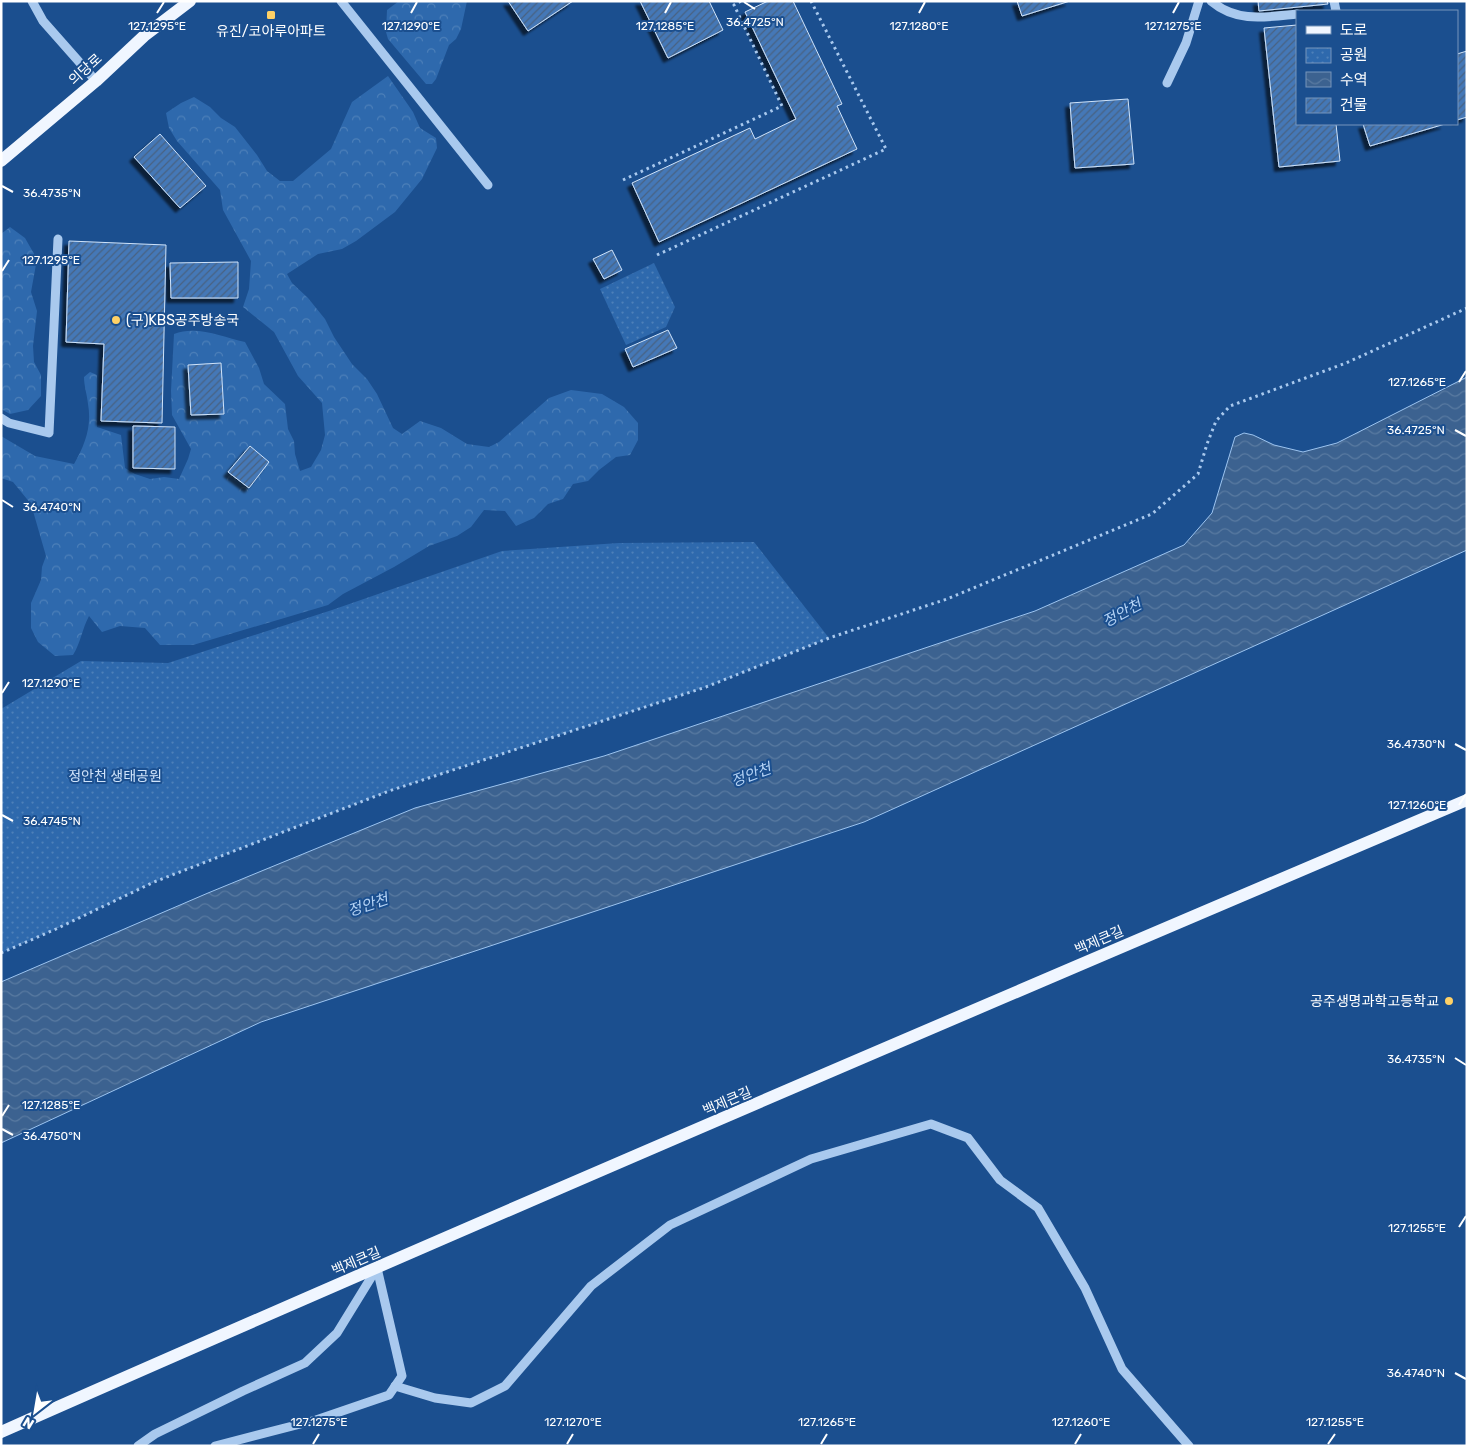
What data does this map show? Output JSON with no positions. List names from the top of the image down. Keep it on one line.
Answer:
{"streets":{"main road":["의당로","백제큰길"]},"water":["정안천"],"parks":["정안천 생태공원"],"places":{"transit":["유진/코아루아파트"],"other":["(구)KBS공주방송국","공주생명과학고등학교"]},"legend":["도로","공원","수역","건물"],"north":"bottom left","coordinates":["36.4725°N","127.1295°E","127.1285°E","127.1290°E","127.1280°E","127.1275°E","36.4735°N","127.1265°E","36.4740°N","36.4730°N","127.1260°E","36.4745°N","36.4750°N","127.1255°E","127.1270°E"]}
